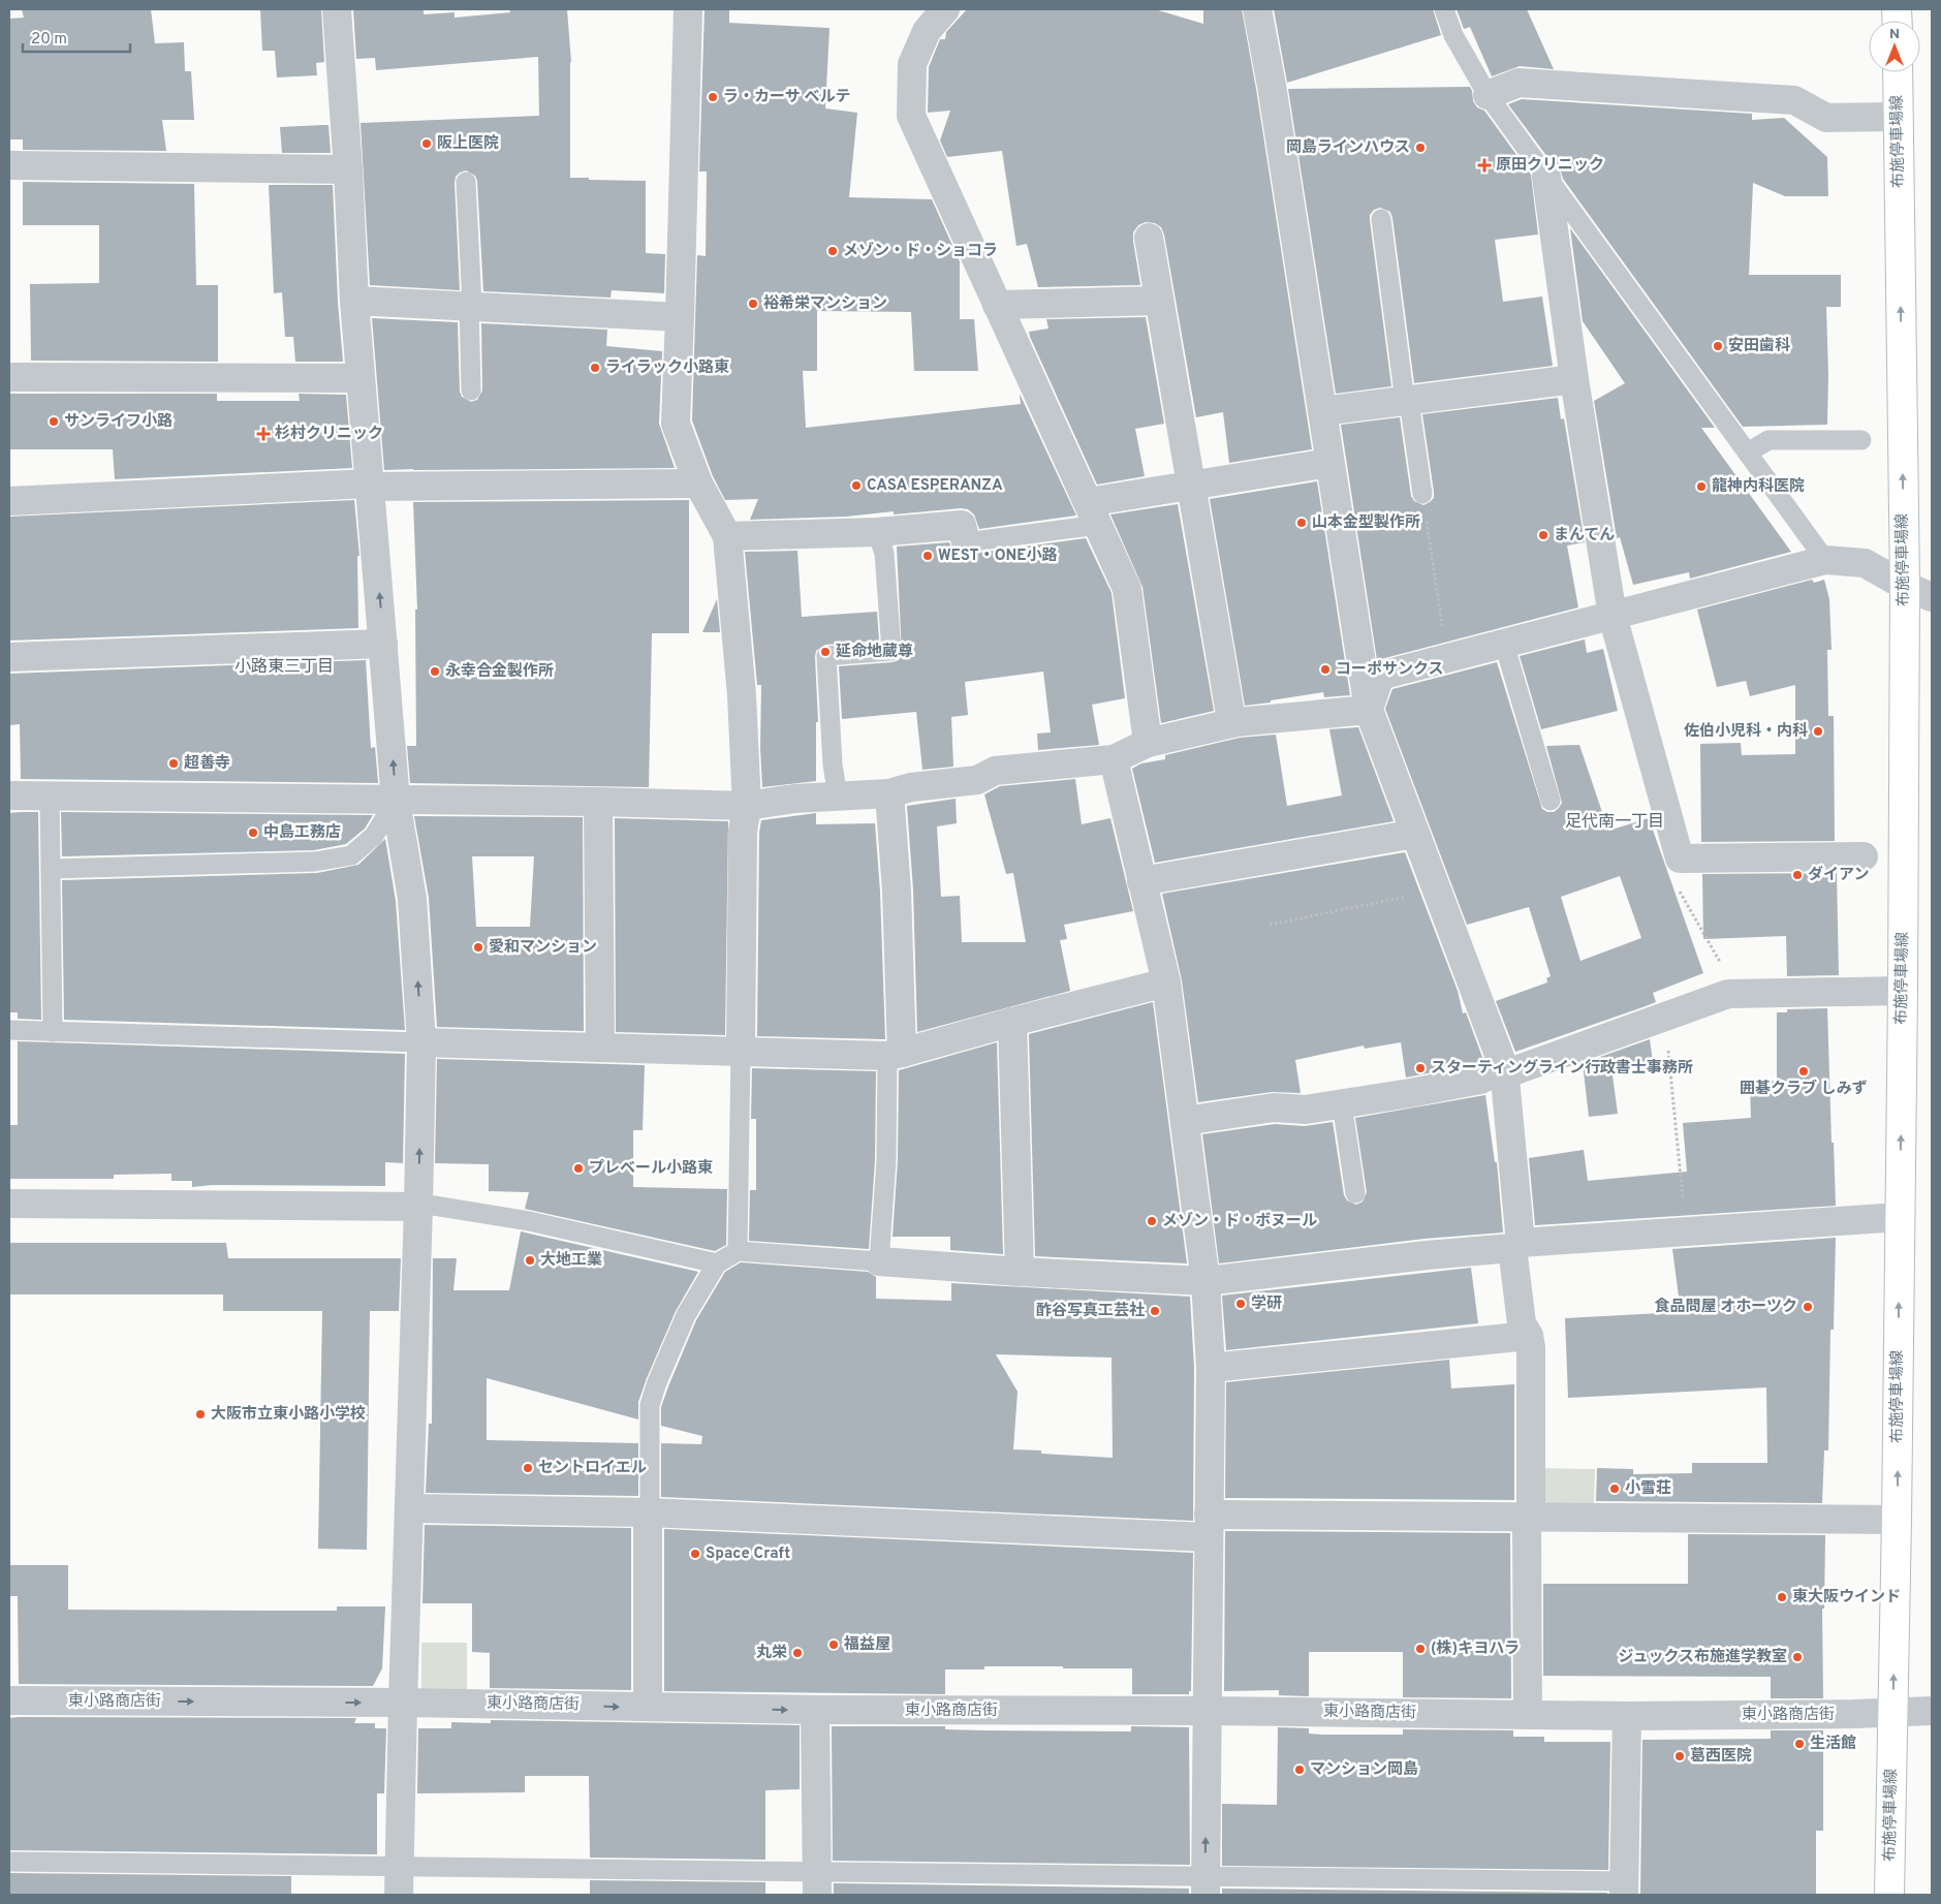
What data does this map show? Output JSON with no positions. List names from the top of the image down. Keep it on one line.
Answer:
{"streets":{"main road":["布施停車場線"],"street":["東小路商店街"]},"crossings":[["布施停車場線","東小路商店街"]],"one_way":["布施停車場線"],"districts":["小路東三丁目","足代南一丁目"],"places":{"other":["ラ・カーサ ベルテ","阪上医院","岡島ラインハウス","メゾン・ド・ショコラ","裕希栄マンション","安田歯科","ライラック小路東","サンライフ小路","CASA ESPERANZA","龍神内科医院","山本金型製作所","まんてん","WEST・ONE小路","延命地蔵尊","コーポサンクス","永幸合金製作所","佐伯小児科・内科","超善寺","中島工務店","ダイアン","愛和マンション","スターティングライン行政書士事務所","囲碁クラブ しみず","プレベール小路東","メゾン・ド・ボヌール","大地工業","学研","食品問屋 オホーツク","酢谷写真工芸社","大阪市立東小路小学校","セントロイエル","小雪荘","Space Craft","東大阪ウインド","福益屋","(株)キヨハラ","丸栄","ジュックス布施進学教室","生活館","葛西医院","マンション岡島"],"health":["原田クリニック","杉村クリニック"]},"scale_bar":"20 m","north":"top"}
